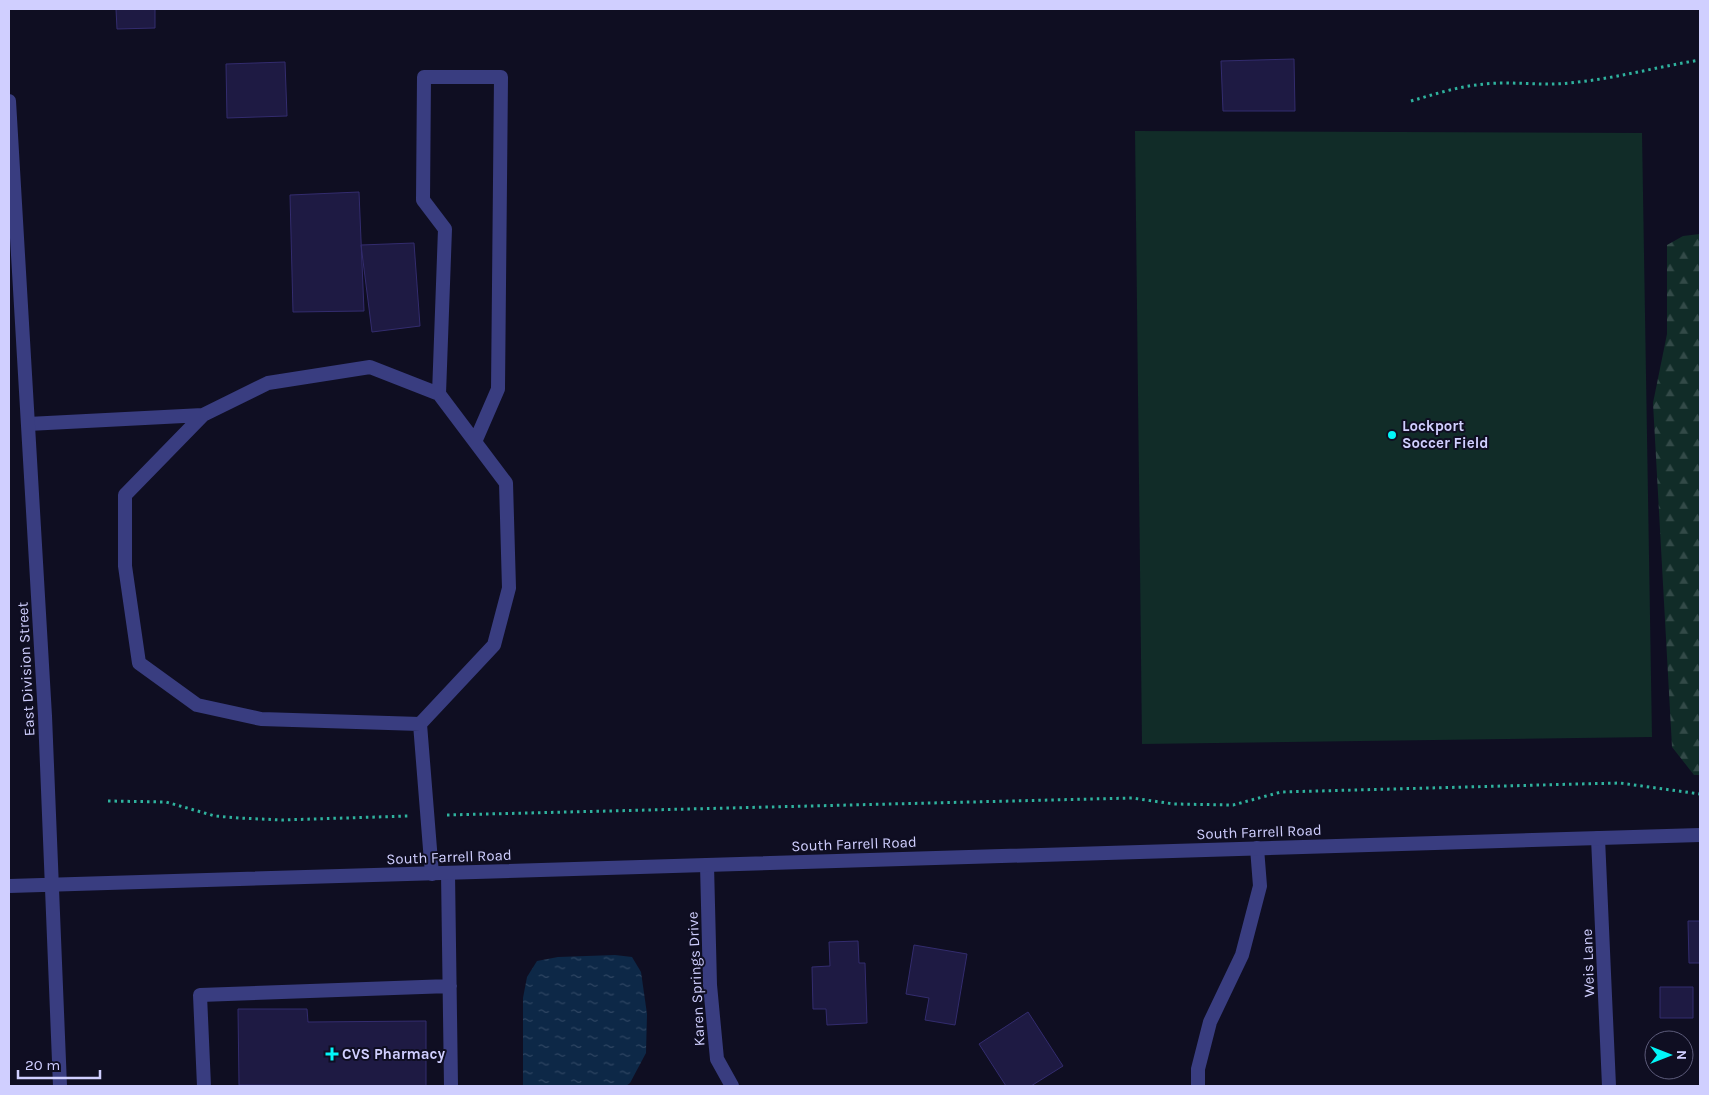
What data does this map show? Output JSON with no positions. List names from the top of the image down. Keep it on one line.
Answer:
{"streets":{"street":["East Division Street","South Farrell Road","Weis Lane","Karen Springs Drive"]},"crossings":[["East Division Street","South Farrell Road"],["South Farrell Road","Weis Lane"],["South Farrell Road","Karen Springs Drive"]],"places":{"other":["Lockport Soccer Field"],"health":["CVS Pharmacy"]},"scale_bar":"20 m","north":"right"}
